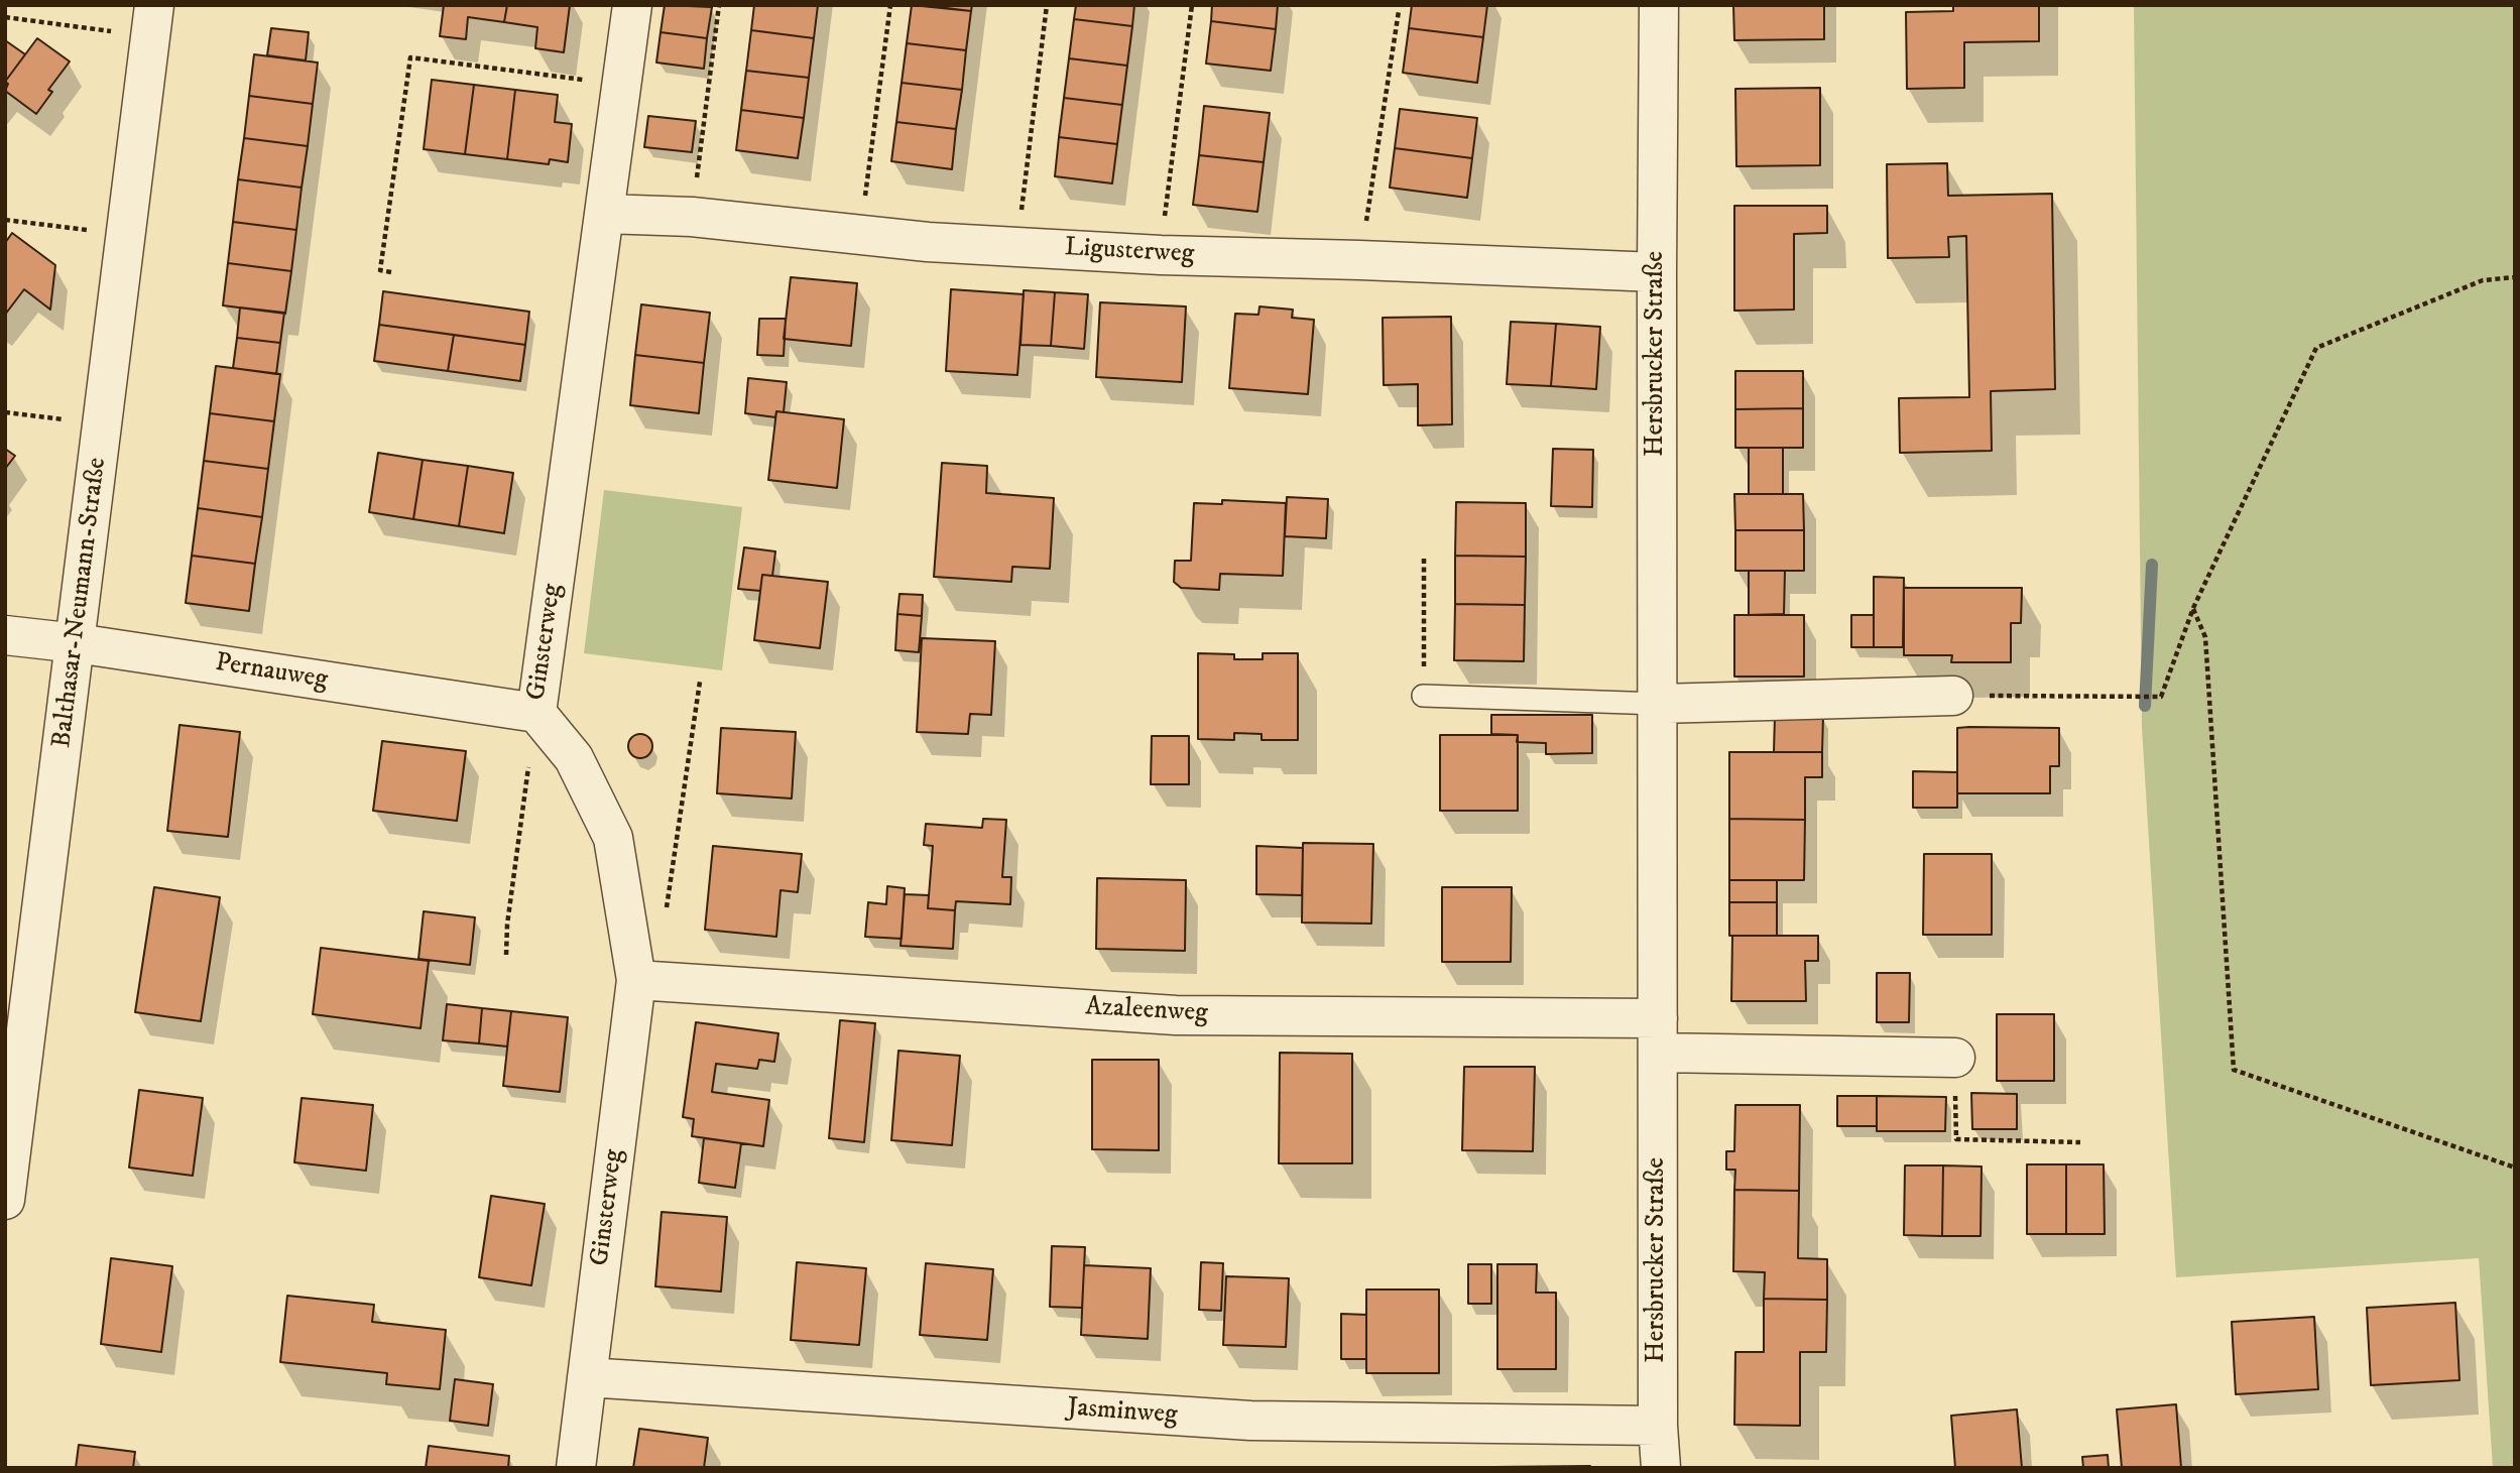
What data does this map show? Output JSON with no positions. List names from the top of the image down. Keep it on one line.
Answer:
{"streets":{"street":["Ligusterweg","Hersbrucker Straße","Balthasar-Neumann-Straße","Ginsterweg","Pernauweg","Azaleenweg","Jasminweg"]},"crossings":[["Ligusterweg","Hersbrucker Straße"],["Ligusterweg","Ginsterweg"],["Hersbrucker Straße","Azaleenweg"],["Hersbrucker Straße","Jasminweg"],["Balthasar-Neumann-Straße","Pernauweg"],["Ginsterweg","Pernauweg"],["Ginsterweg","Azaleenweg"],["Ginsterweg","Jasminweg"]]}
